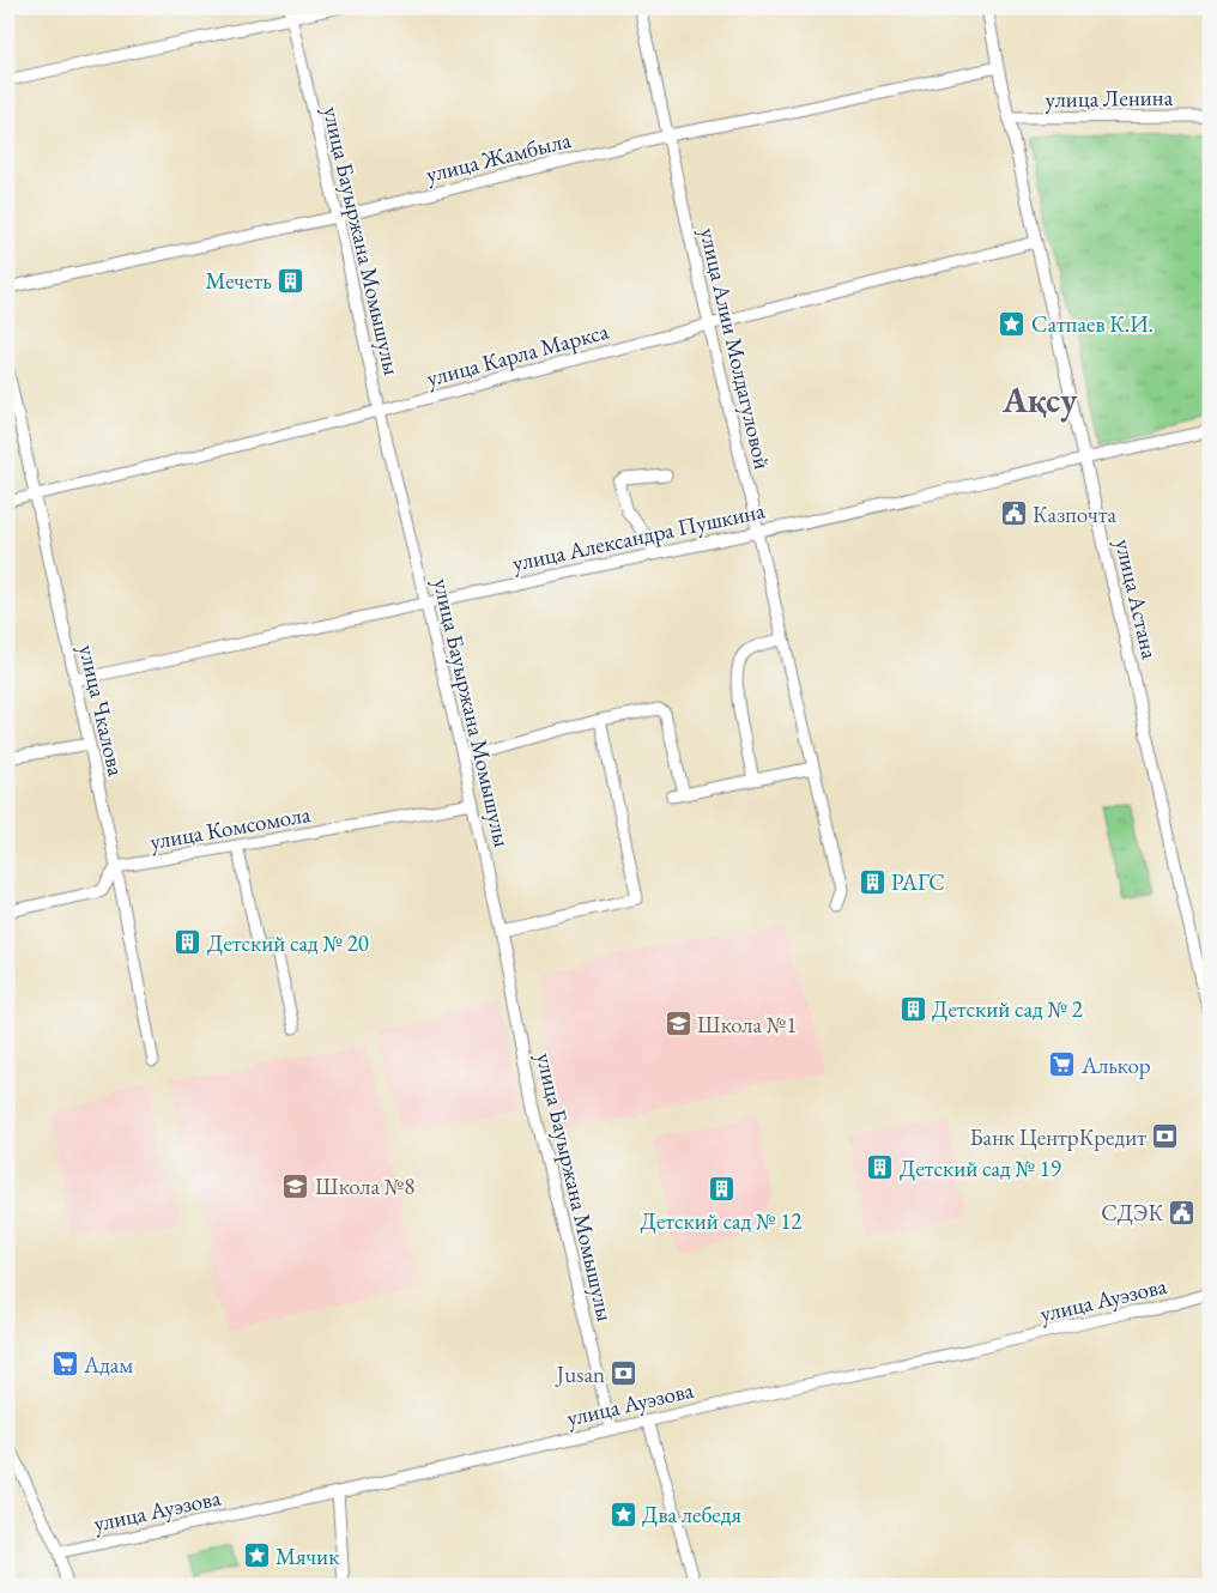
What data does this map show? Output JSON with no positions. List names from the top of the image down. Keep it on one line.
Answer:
{"streets":{"street":["улица Ленина","улица Жамбыла","улица Бауыржана Момышулы","улица Алии Молдагуловой","улица Карла Маркса","улица Александра Пушкина","улица Астана","улица Чкалова","улица Комсомола","улица Ауэзова"]},"crossings":[["улица Ленина","улица Астана"],["улица Жамбыла","улица Бауыржана Момышулы"],["улица Жамбыла","улица Алии Молдагуловой"],["улица Жамбыла","улица Астана"],["улица Бауыржана Момышулы","улица Карла Маркса"],["улица Бауыржана Момышулы","улица Александра Пушкина"],["улица Бауыржана Момышулы","улица Комсомола"],["улица Бауыржана Момышулы","улица Ауэзова"],["улица Алии Молдагуловой","улица Карла Маркса"],["улица Алии Молдагуловой","улица Александра Пушкина"],["улица Карла Маркса","улица Астана"],["улица Карла Маркса","улица Чкалова"],["улица Александра Пушкина","улица Астана"],["улица Александра Пушкина","улица Чкалова"],["улица Чкалова","улица Комсомола"]],"districts":["Ақсу"],"places":{"building":["Мечеть","РАГС","Детский сад № 20","Детский сад № 2","Детский сад № 19","Детский сад № 12"],"place":["Сатпаев К.И.","Два лебедя","Мячик"],"public building":["Казпочта","СДЭК"],"school or university":["Школа №1","Школа №8"],"supermarket":["Алькор","Адам"],"bank":["Банк ЦентрКредит","Jusan"]}}
